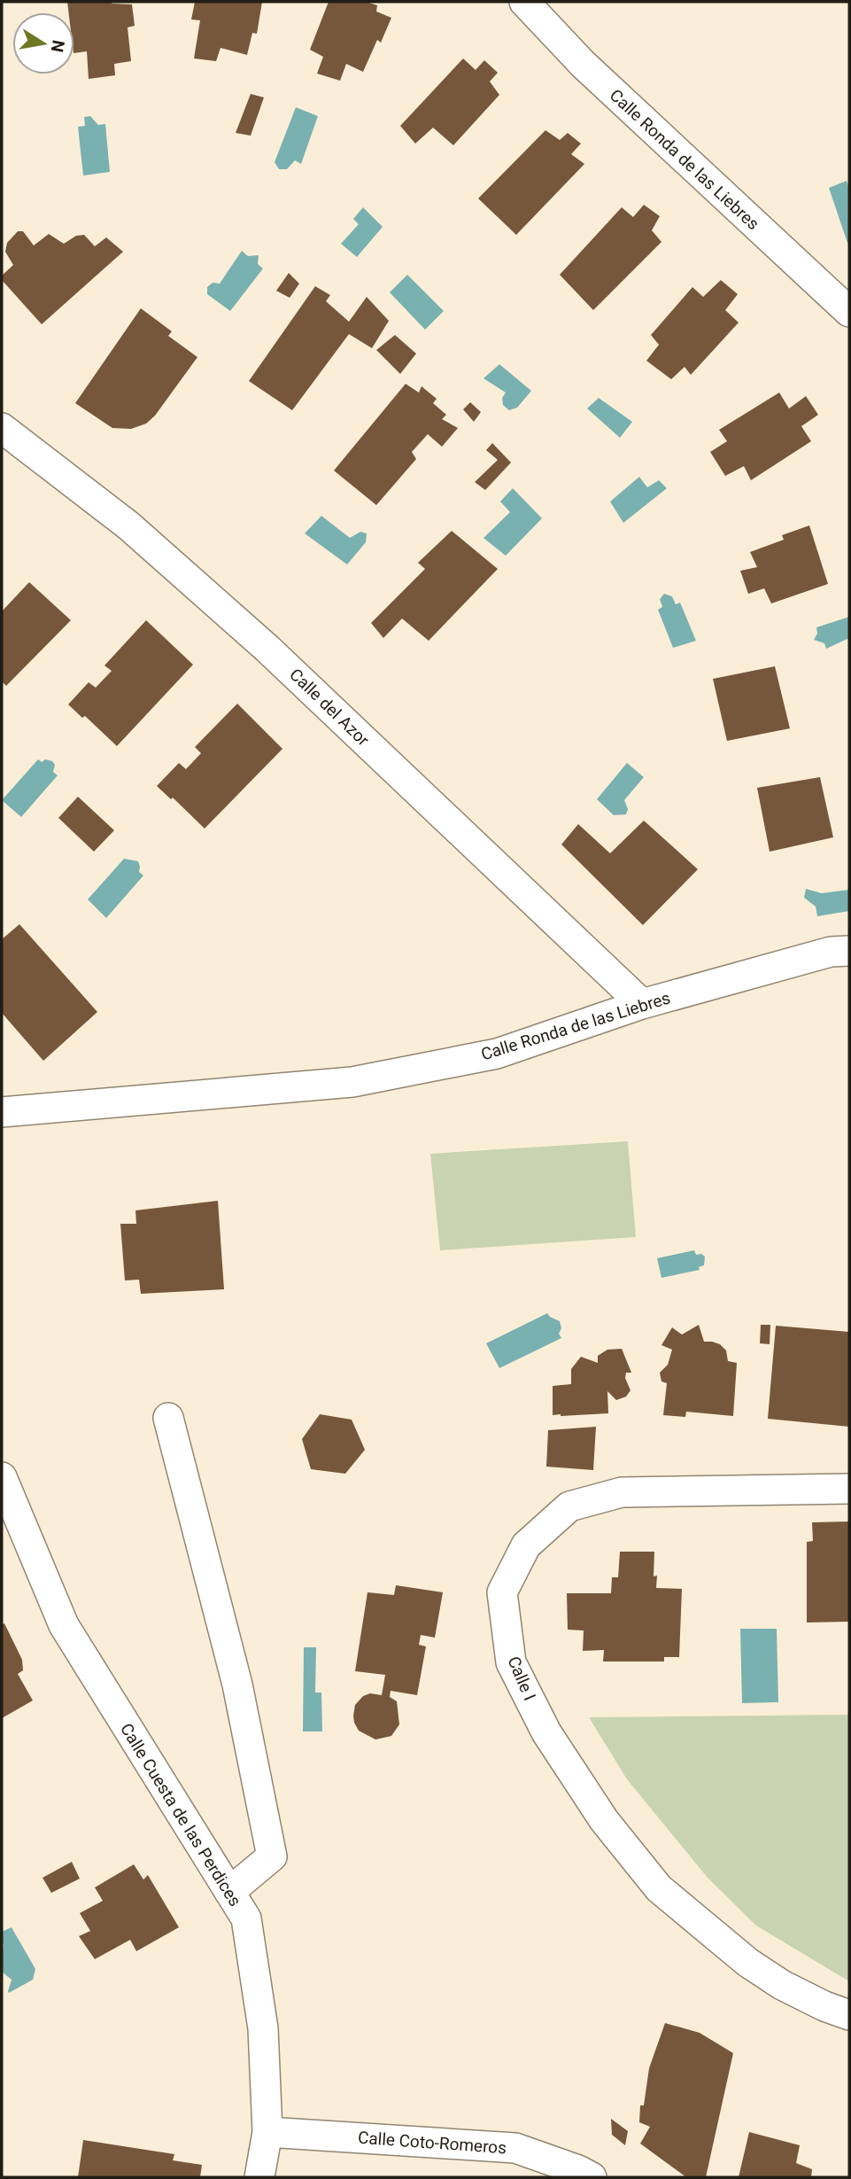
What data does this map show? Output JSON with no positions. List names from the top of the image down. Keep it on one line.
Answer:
{"streets":{"street":["Calle Ronda de las Liebres","Calle del Azor","Calle I","Calle Cuesta de las Perdices","Calle Coto-Romeros"]},"crossings":[["Calle Ronda de las Liebres","Calle del Azor"],["Calle Cuesta de las Perdices","Calle Coto-Romeros"]],"north":"right"}
